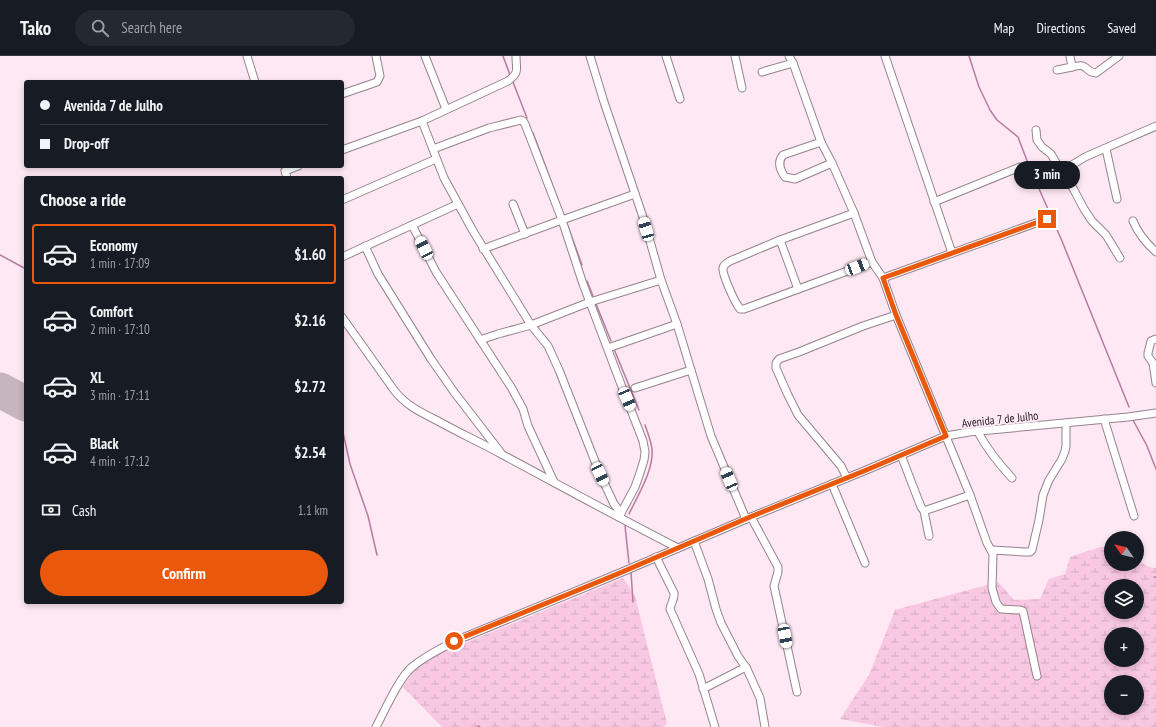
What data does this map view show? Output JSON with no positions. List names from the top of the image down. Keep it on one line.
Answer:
{"streets":{"street":["Avenida 7 de Julho"]},"north":"top left","page":{"header":"Tako","search":"Search here","nav":["Map","Directions","Saved"],"banner":["Avenida 7 de Julho","Drop-off"],"bubble":"3 min","heading":"Choose a ride","list":[{"name":"Economy","note":"1 min · 17:09","value":"$1.60"},{"name":"Comfort","note":"2 min · 17:10","value":"$2.16"},{"name":"XL","note":"3 min · 17:11","value":"$2.72"},{"name":"Black","note":"4 min · 17:12","value":"$2.54"}],"pay":["Cash","1.1 km"],"map_buttons":["+","−"],"buttons":"Confirm"}}
